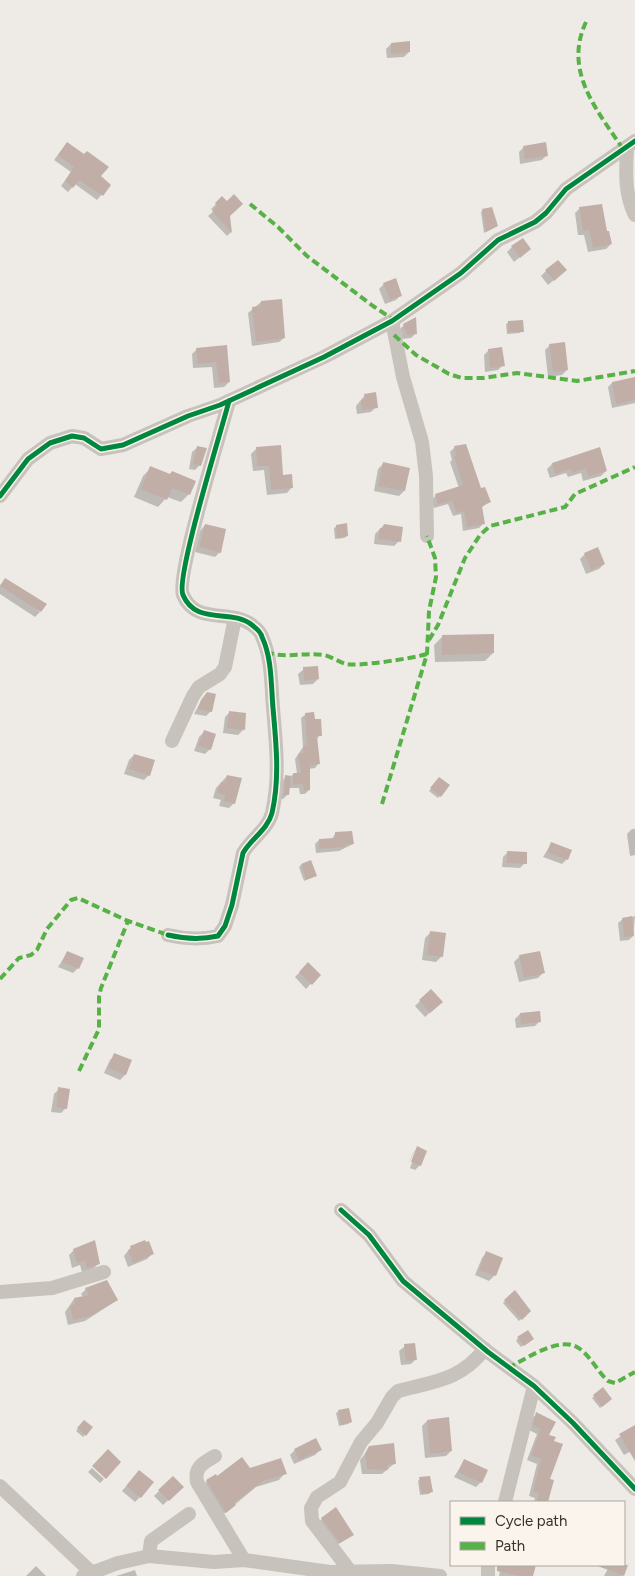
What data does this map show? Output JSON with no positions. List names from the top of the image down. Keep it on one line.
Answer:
{"legend":["Cycle path","Path"]}
